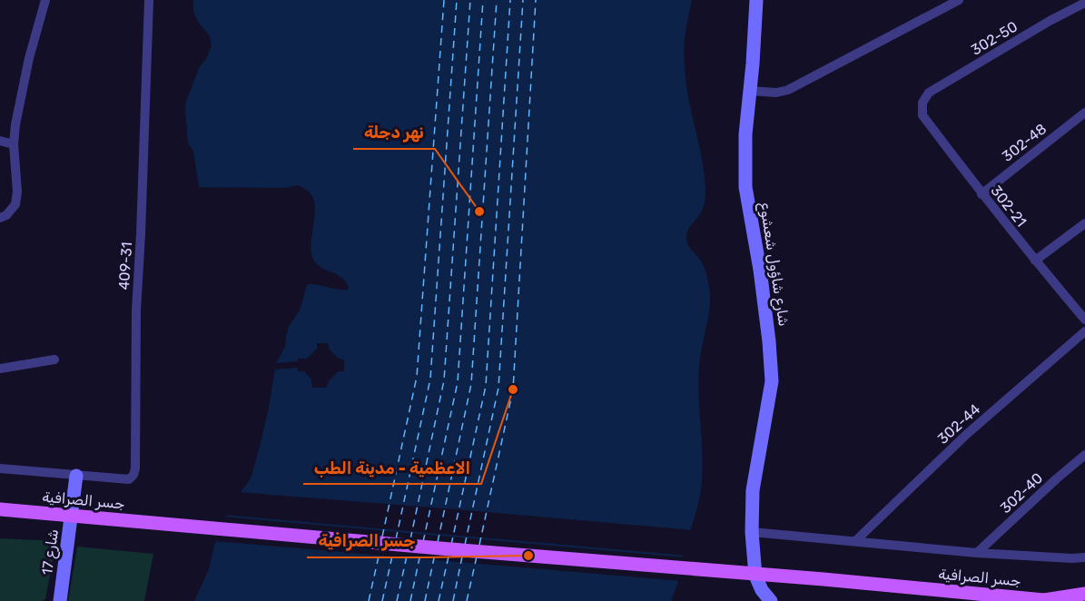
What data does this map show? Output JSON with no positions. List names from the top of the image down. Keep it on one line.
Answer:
{"streets":{"main road":["جسر الصرافية"],"street":["302-50","302-48","302-21","شارع شاؤول شعشوع","409-31","302-44","302-40","شارع 17"]},"crossings":[["302-50","302-21"],["302-48","302-21"],["409-31","شارع 17"]],"places":["نهر دجلة","الاعظمية - مدينة الطب","جسر الصرافية"]}
